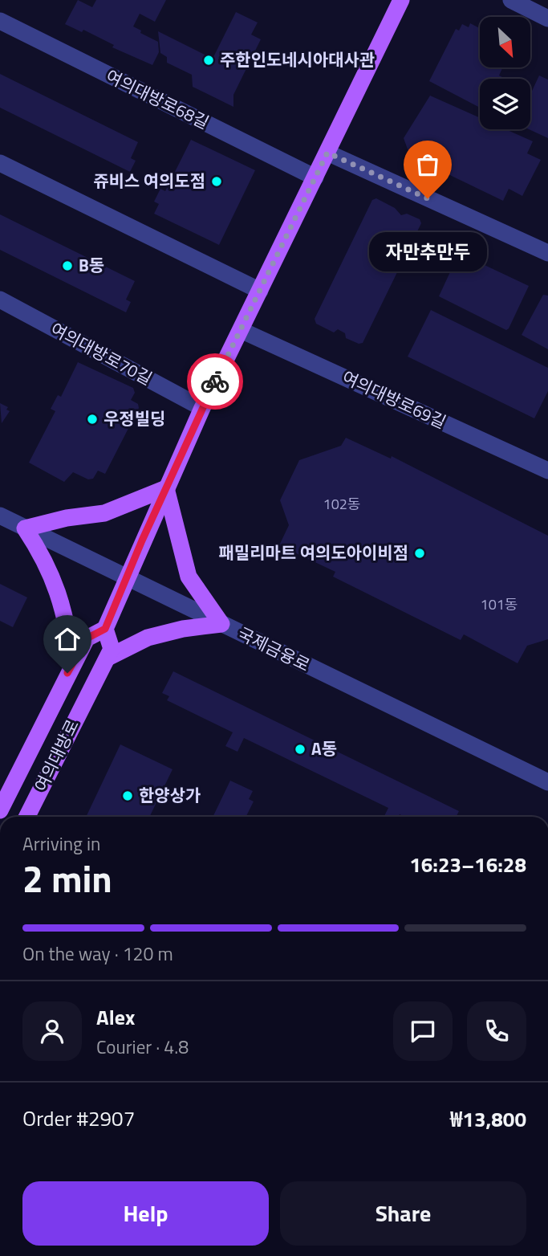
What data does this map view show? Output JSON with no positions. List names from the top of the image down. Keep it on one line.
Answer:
{"streets":{"main road":["여의대방로"],"street":["여의대방로68길","여의대방로70길","여의대방로69길","국제금융로"]},"places":["주한인도네시아대사관","쥬비스 여의도점","자만추만두","B동","우정빌딩","패밀리마트 여의도아이비점","A동","한양상가"],"house_numbers":["102동","101동"],"north":"bottom right","page":{"bubble":"자만추만두","heading":["2 min","Arriving in","16:23–16:28"],"panel":["Alex","Courier · 4.8","Order #2907","₩13,800"],"bar":"On the way · 120 m","buttons":["Help","Share"]}}
